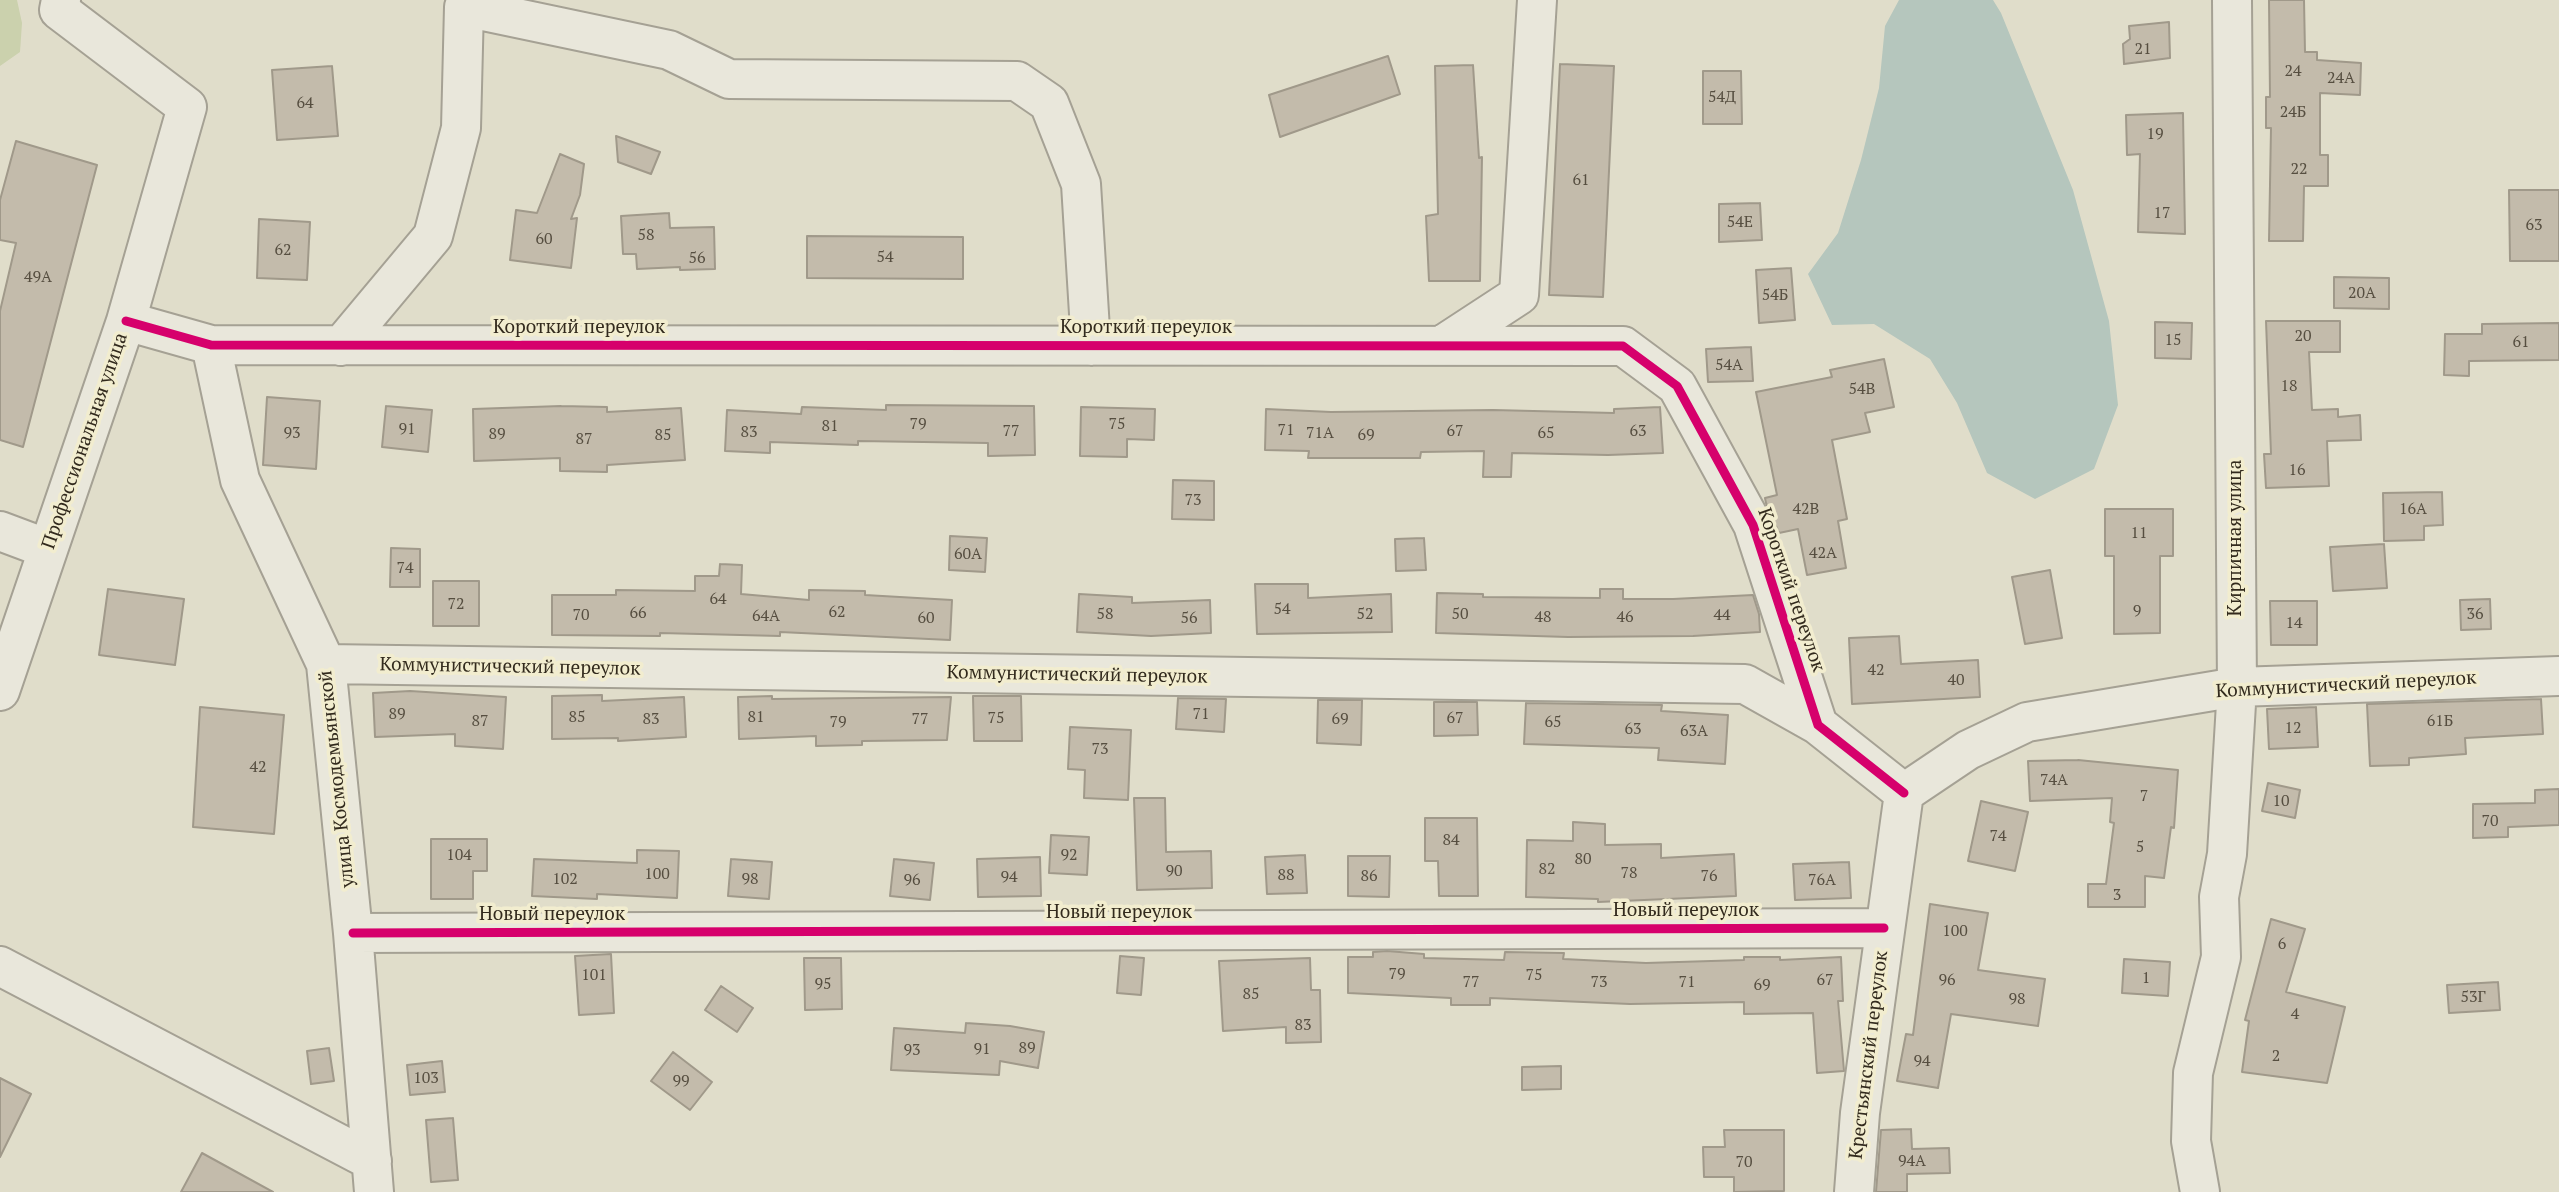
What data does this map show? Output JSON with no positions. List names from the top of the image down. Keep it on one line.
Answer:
{"streets":{"street":["Короткий переулок","Профессиональная улица","Кирпичная улица","Коммунистический переулок","улица Космодемьянской","Новый переулок","Крестьянский переулок"]},"crossings":[["Короткий переулок","Профессиональная улица"],["Короткий переулок","Коммунистический переулок"],["Короткий переулок","улица Космодемьянской"],["Кирпичная улица","Коммунистический переулок"],["Коммунистический переулок","улица Космодемьянской"],["Коммунистический переулок","Крестьянский переулок"],["улица Космодемьянской","Новый переулок"],["Новый переулок","Крестьянский переулок"]],"house_numbers":["21","24","24А","54Д","64","24Б","19","22","61","17","54Е","63","58","60","62","54","56","49А","20А","54Б","20","15","61","54А","18","54В","79","75","81","91","71","77","67","63","83","93","71А","65","89","85","69","87","16","73","42В","16А","11","42А","60А","74","64","72","54","9","62","66","58","52","50","36","70","44","64А","48","46","60","56","14","42","40","89","71","85","81","75","67","83","77","69","87","61Б","79","65","12","63","63А","73","42","74А","7","10","70","74","84","5","104","92","80","82","90","78","100","88","86","76","94","102","98","96","76А","3","100","6","79","101","75","1","67","96","77","73","71","95","69","85","53Г","98","4","83","89","91","93","2","94","103","99","94А","70"]}
